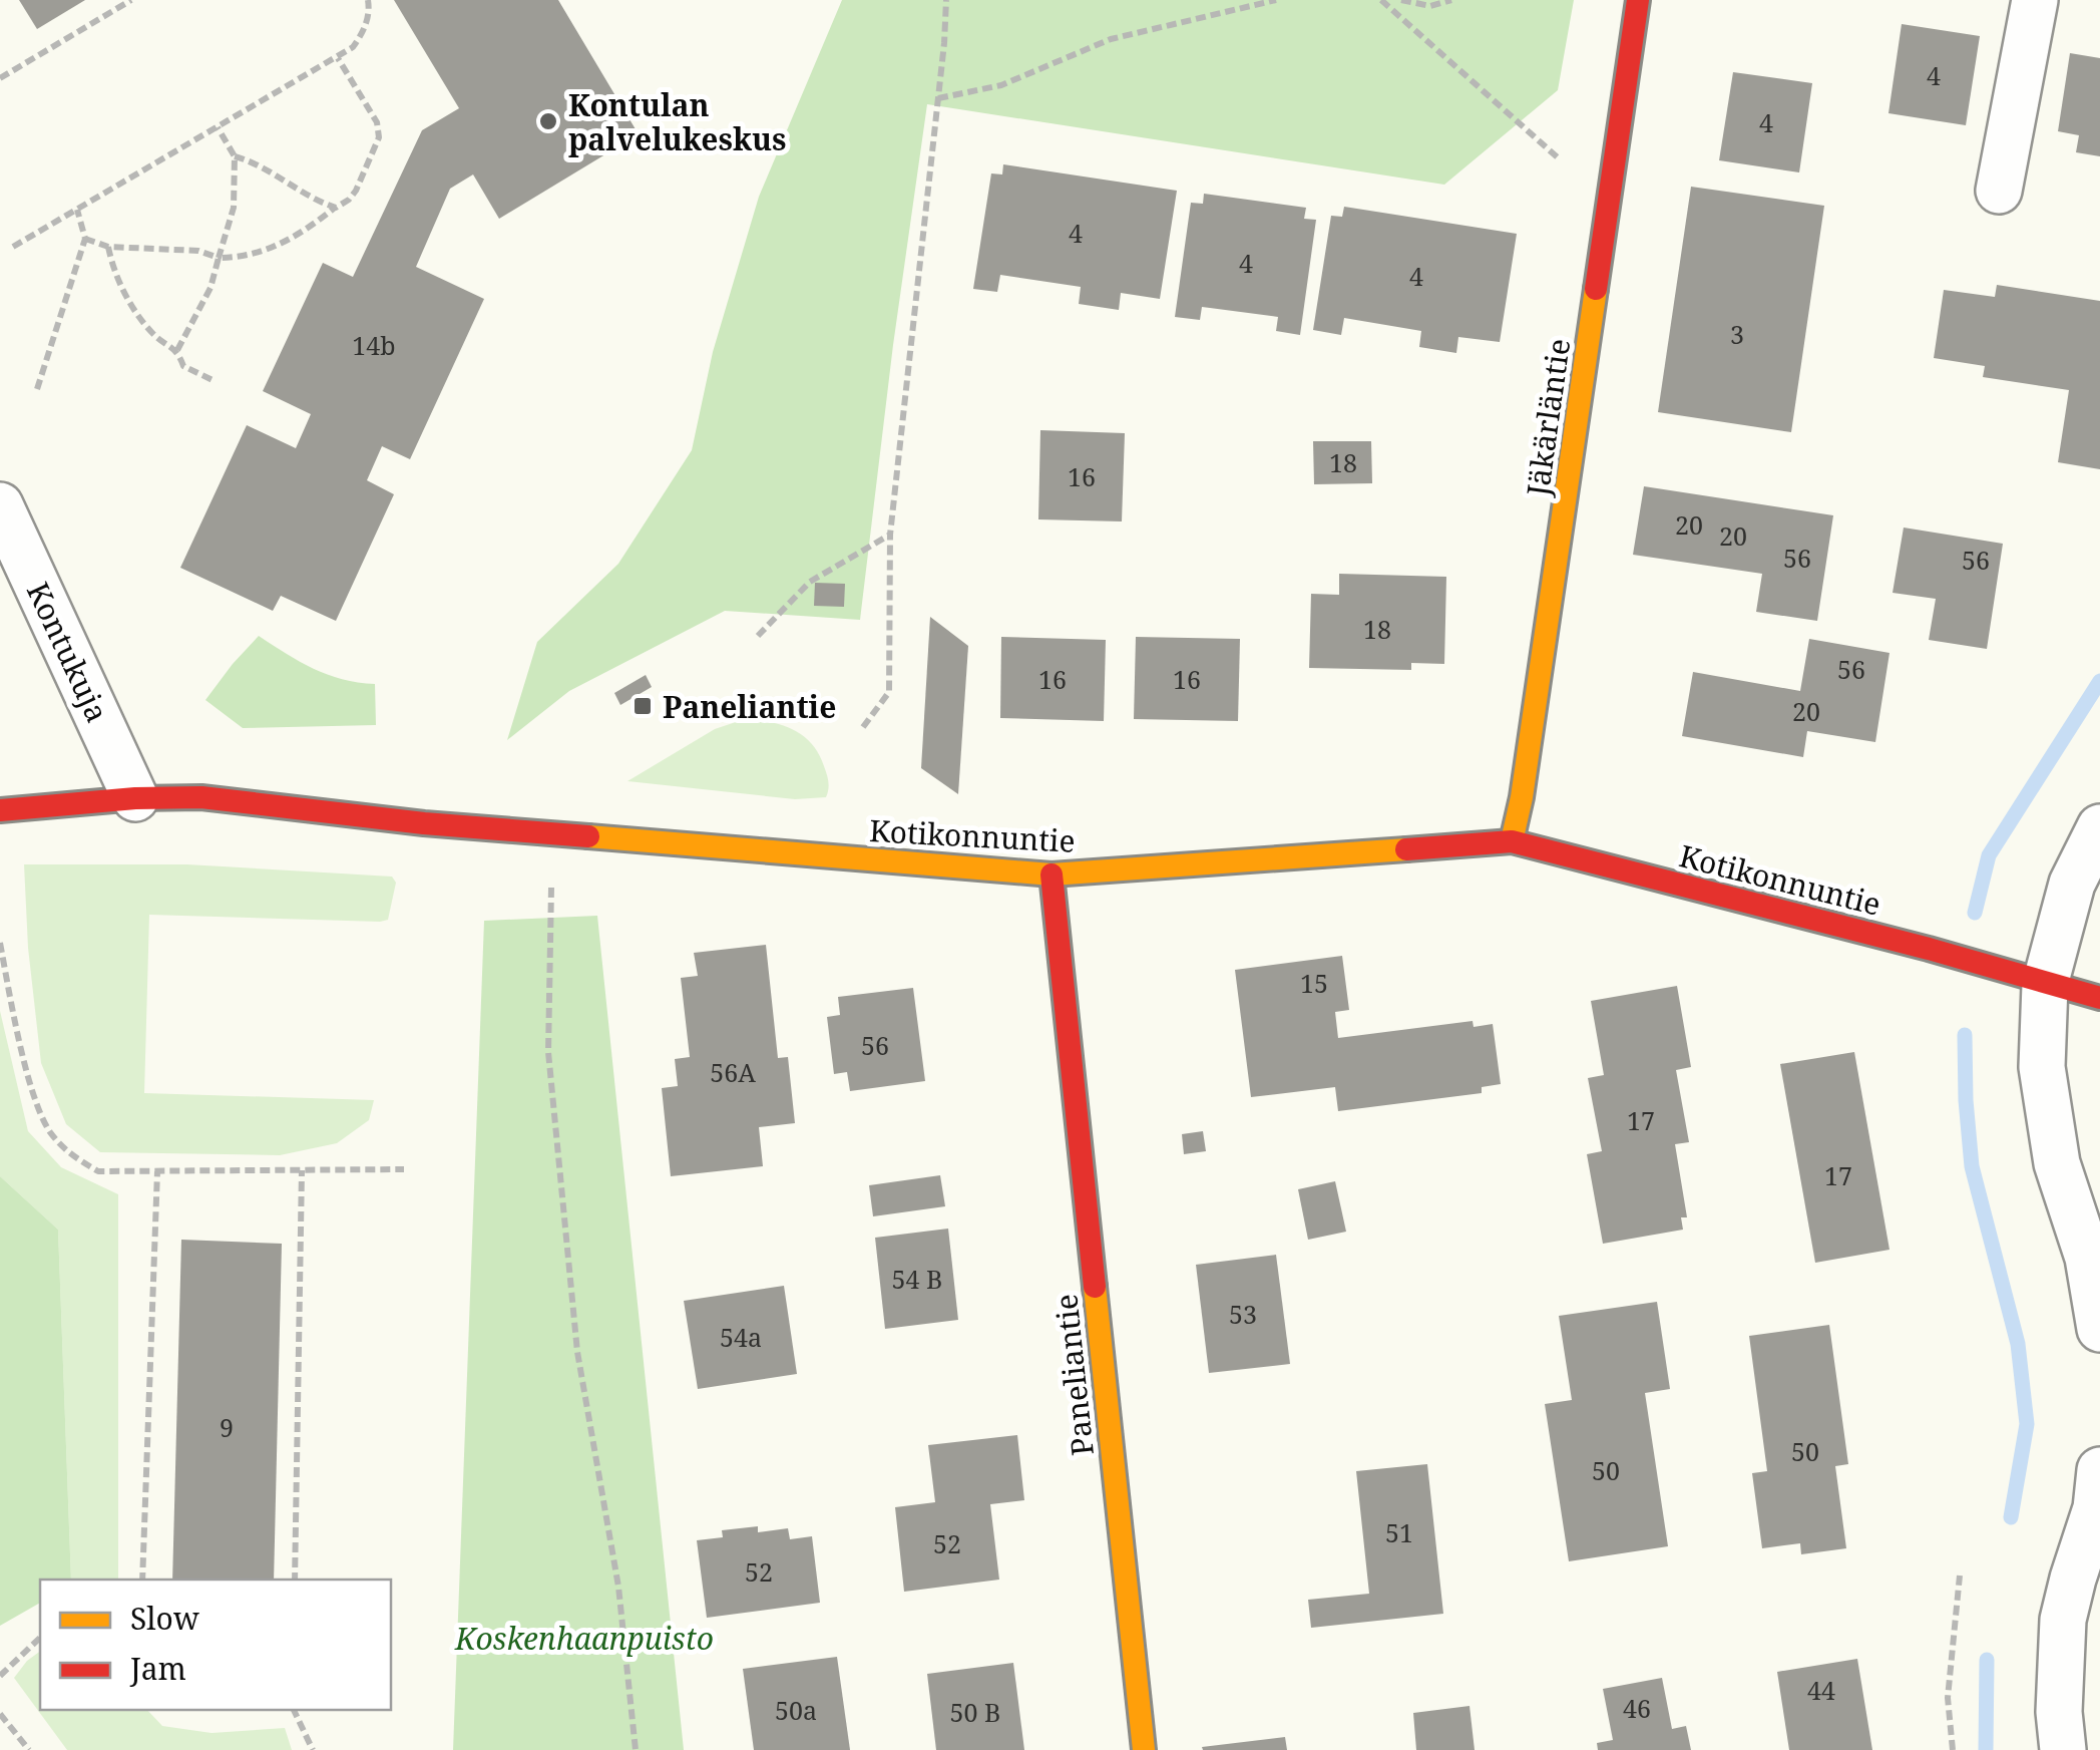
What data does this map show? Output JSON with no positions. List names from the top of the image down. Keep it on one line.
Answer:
{"streets":{"street":["Jäkärläntie","Kontukuja","Kotikonnuntie","Paneliantie"]},"crossings":[["Jäkärläntie","Kotikonnuntie"],["Kontukuja","Kotikonnuntie"],["Kotikonnuntie","Paneliantie"]],"parks":["Koskenhaanpuisto"],"places":{"other":["Kontulan palvelukeskus"],"transit":["Paneliantie"]},"house_numbers":["4","4","4","4","4","3","14b","18","16","20","20","56","56","18","56","16","16","20","15","56","56A","17","17","54 B","53","54a","9","50","50","51","52","52","44","46","50a","50 B"],"legend":["Slow","Jam"]}
